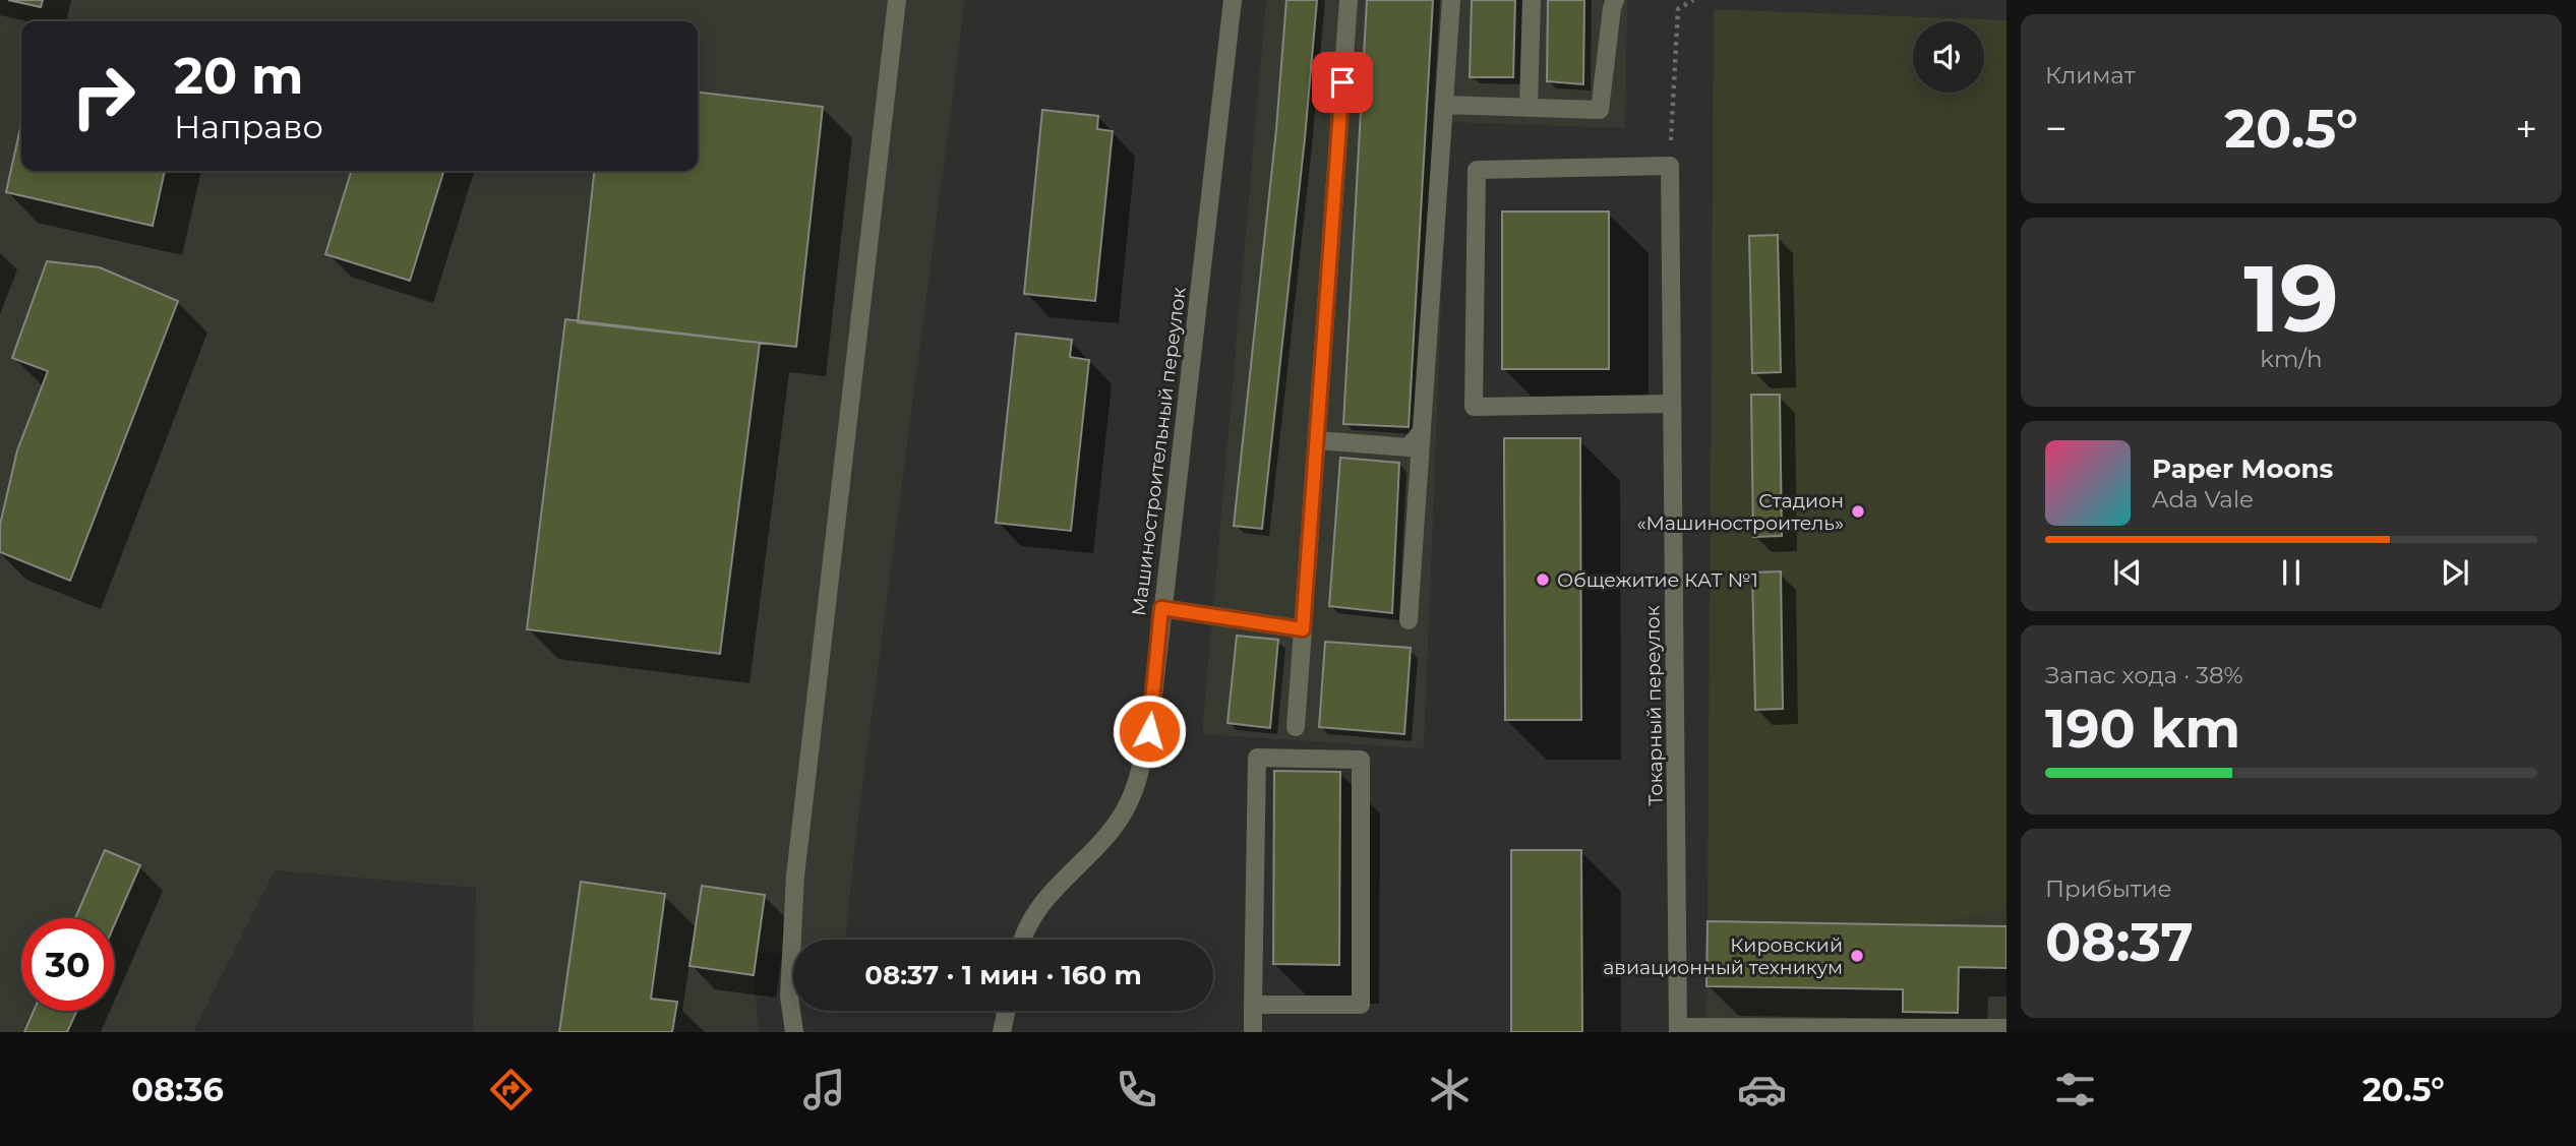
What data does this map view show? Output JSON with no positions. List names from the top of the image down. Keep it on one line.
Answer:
{"streets":{"street":["Машиностроительный переулок","Токарный переулок"]},"places":["Стадион «Машиностроитель»","Общежитие КАТ №1","Кировский авиационный техникум"],"page":{"tile":["Климат",["19","km/h"],["Запас хода · 38%","190 km"],["Прибытие","08:37"]],"turn":["20 m","Направо"],"heat":["−","20.5°","+"],"song":["Paper Moons","Ada Vale"],"limit":"30","trip":"08:37 · 1 мин · 160 m","tabs":["08:36","20.5°"]}}
